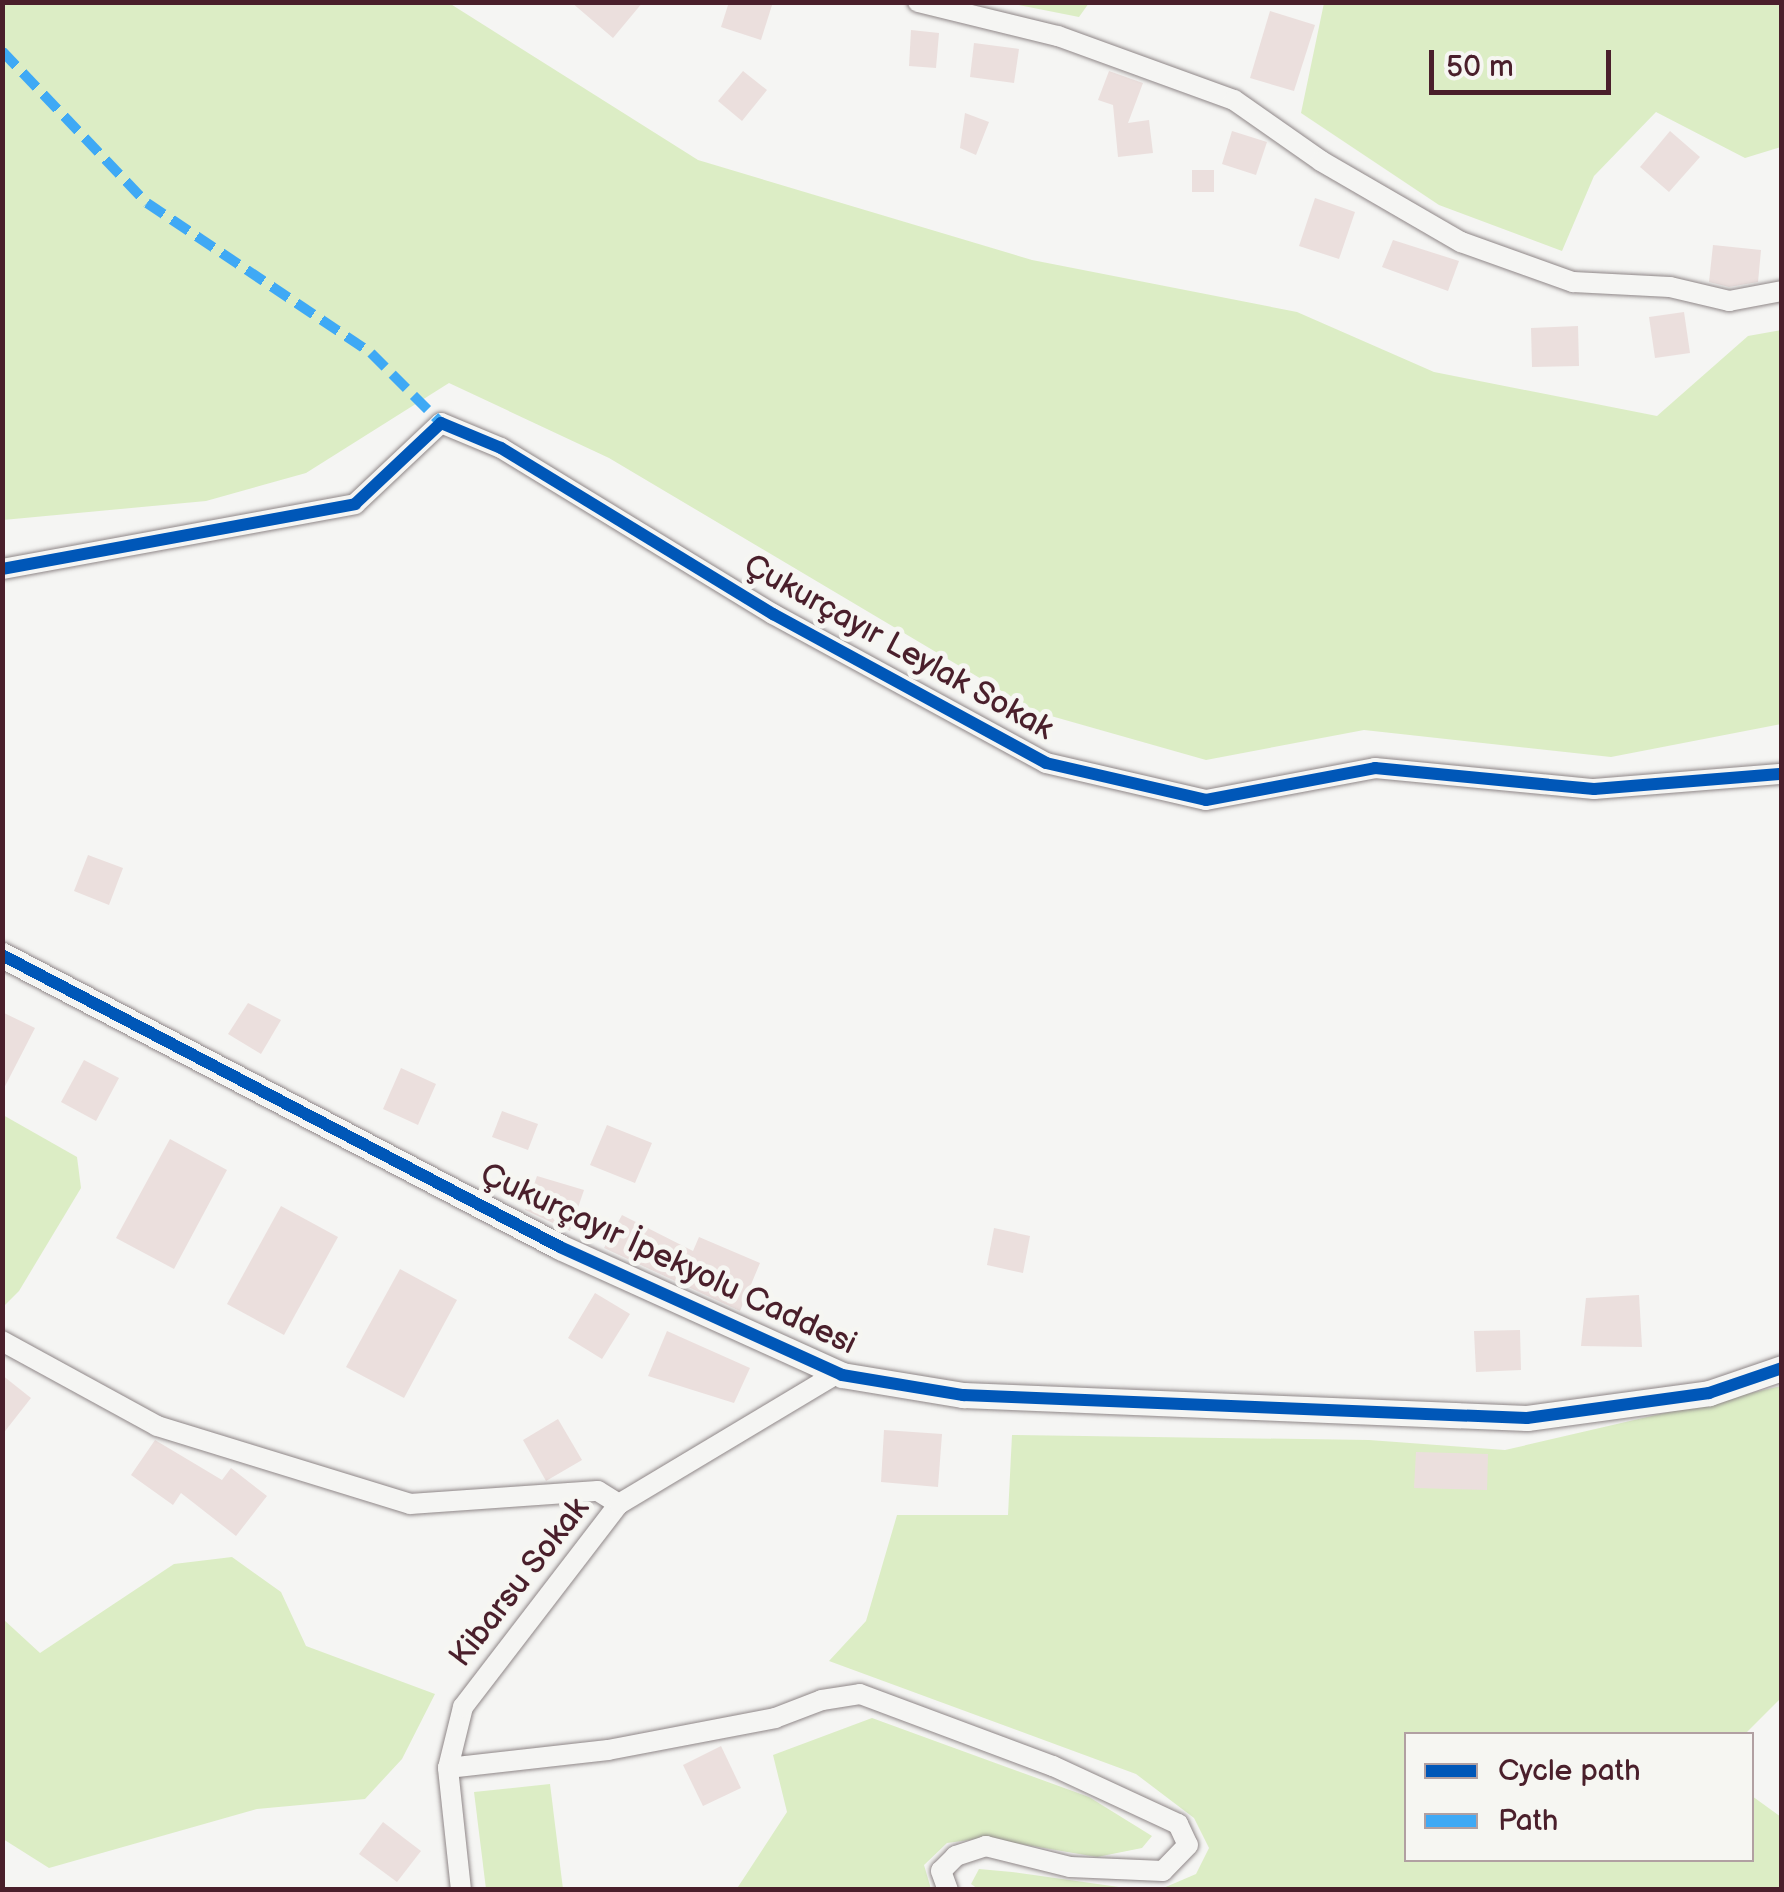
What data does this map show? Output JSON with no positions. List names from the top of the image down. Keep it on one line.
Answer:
{"streets":{"street":["Çukurçayır Leylak Sokak","Çukurçayır İpekyolu Caddesi","Kibarsu Sokak"]},"crossings":[["Çukurçayır İpekyolu Caddesi","Kibarsu Sokak"]],"legend":["Cycle path","Path"],"scale_bar":"50 m"}
